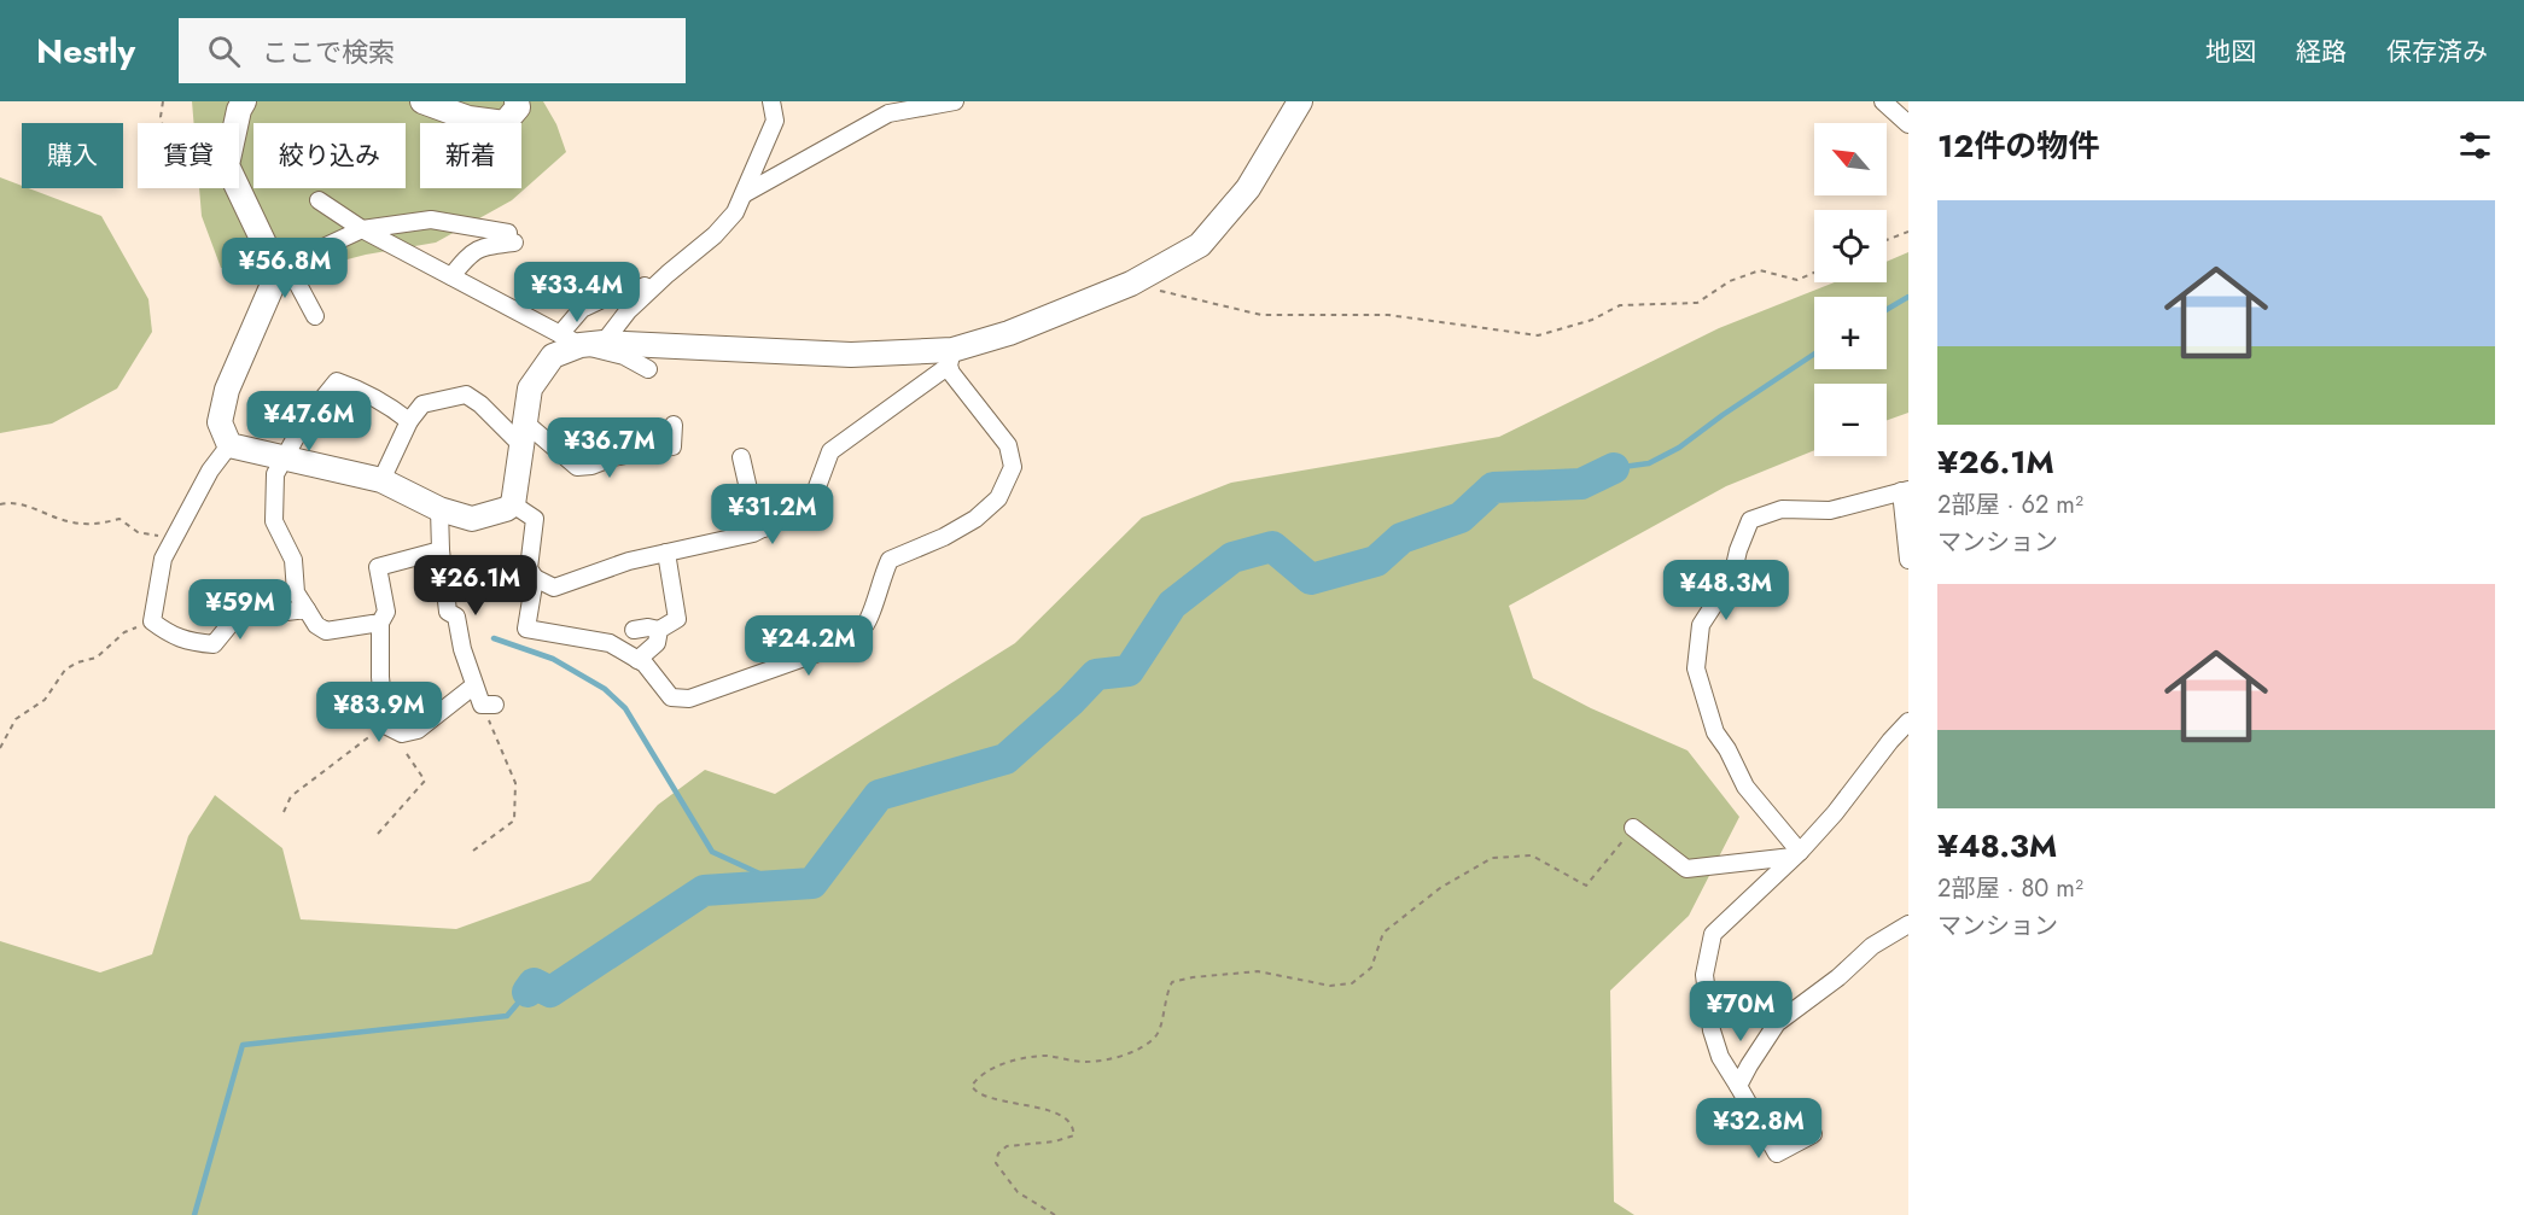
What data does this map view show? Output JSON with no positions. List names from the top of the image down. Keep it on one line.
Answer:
{"north":"top left","page":{"header":"Nestly","search":"ここで検索","nav":["地図","経路","保存済み"],"heading":"12件の物件","map_buttons":["+","−"],"chip":["購入","賃貸","絞り込み","新着"],"list":[{"name":"¥26.1M","note":"2部屋 · 62 m² · マンション"},{"name":"¥48.3M","note":"2部屋 · 80 m² · マンション"}],"price":["¥56.8M","¥33.4M","¥47.6M","¥36.7M","¥31.2M","¥26.1M","¥48.3M","¥59M","¥24.2M","¥83.9M","¥70M","¥32.8M"]}}
